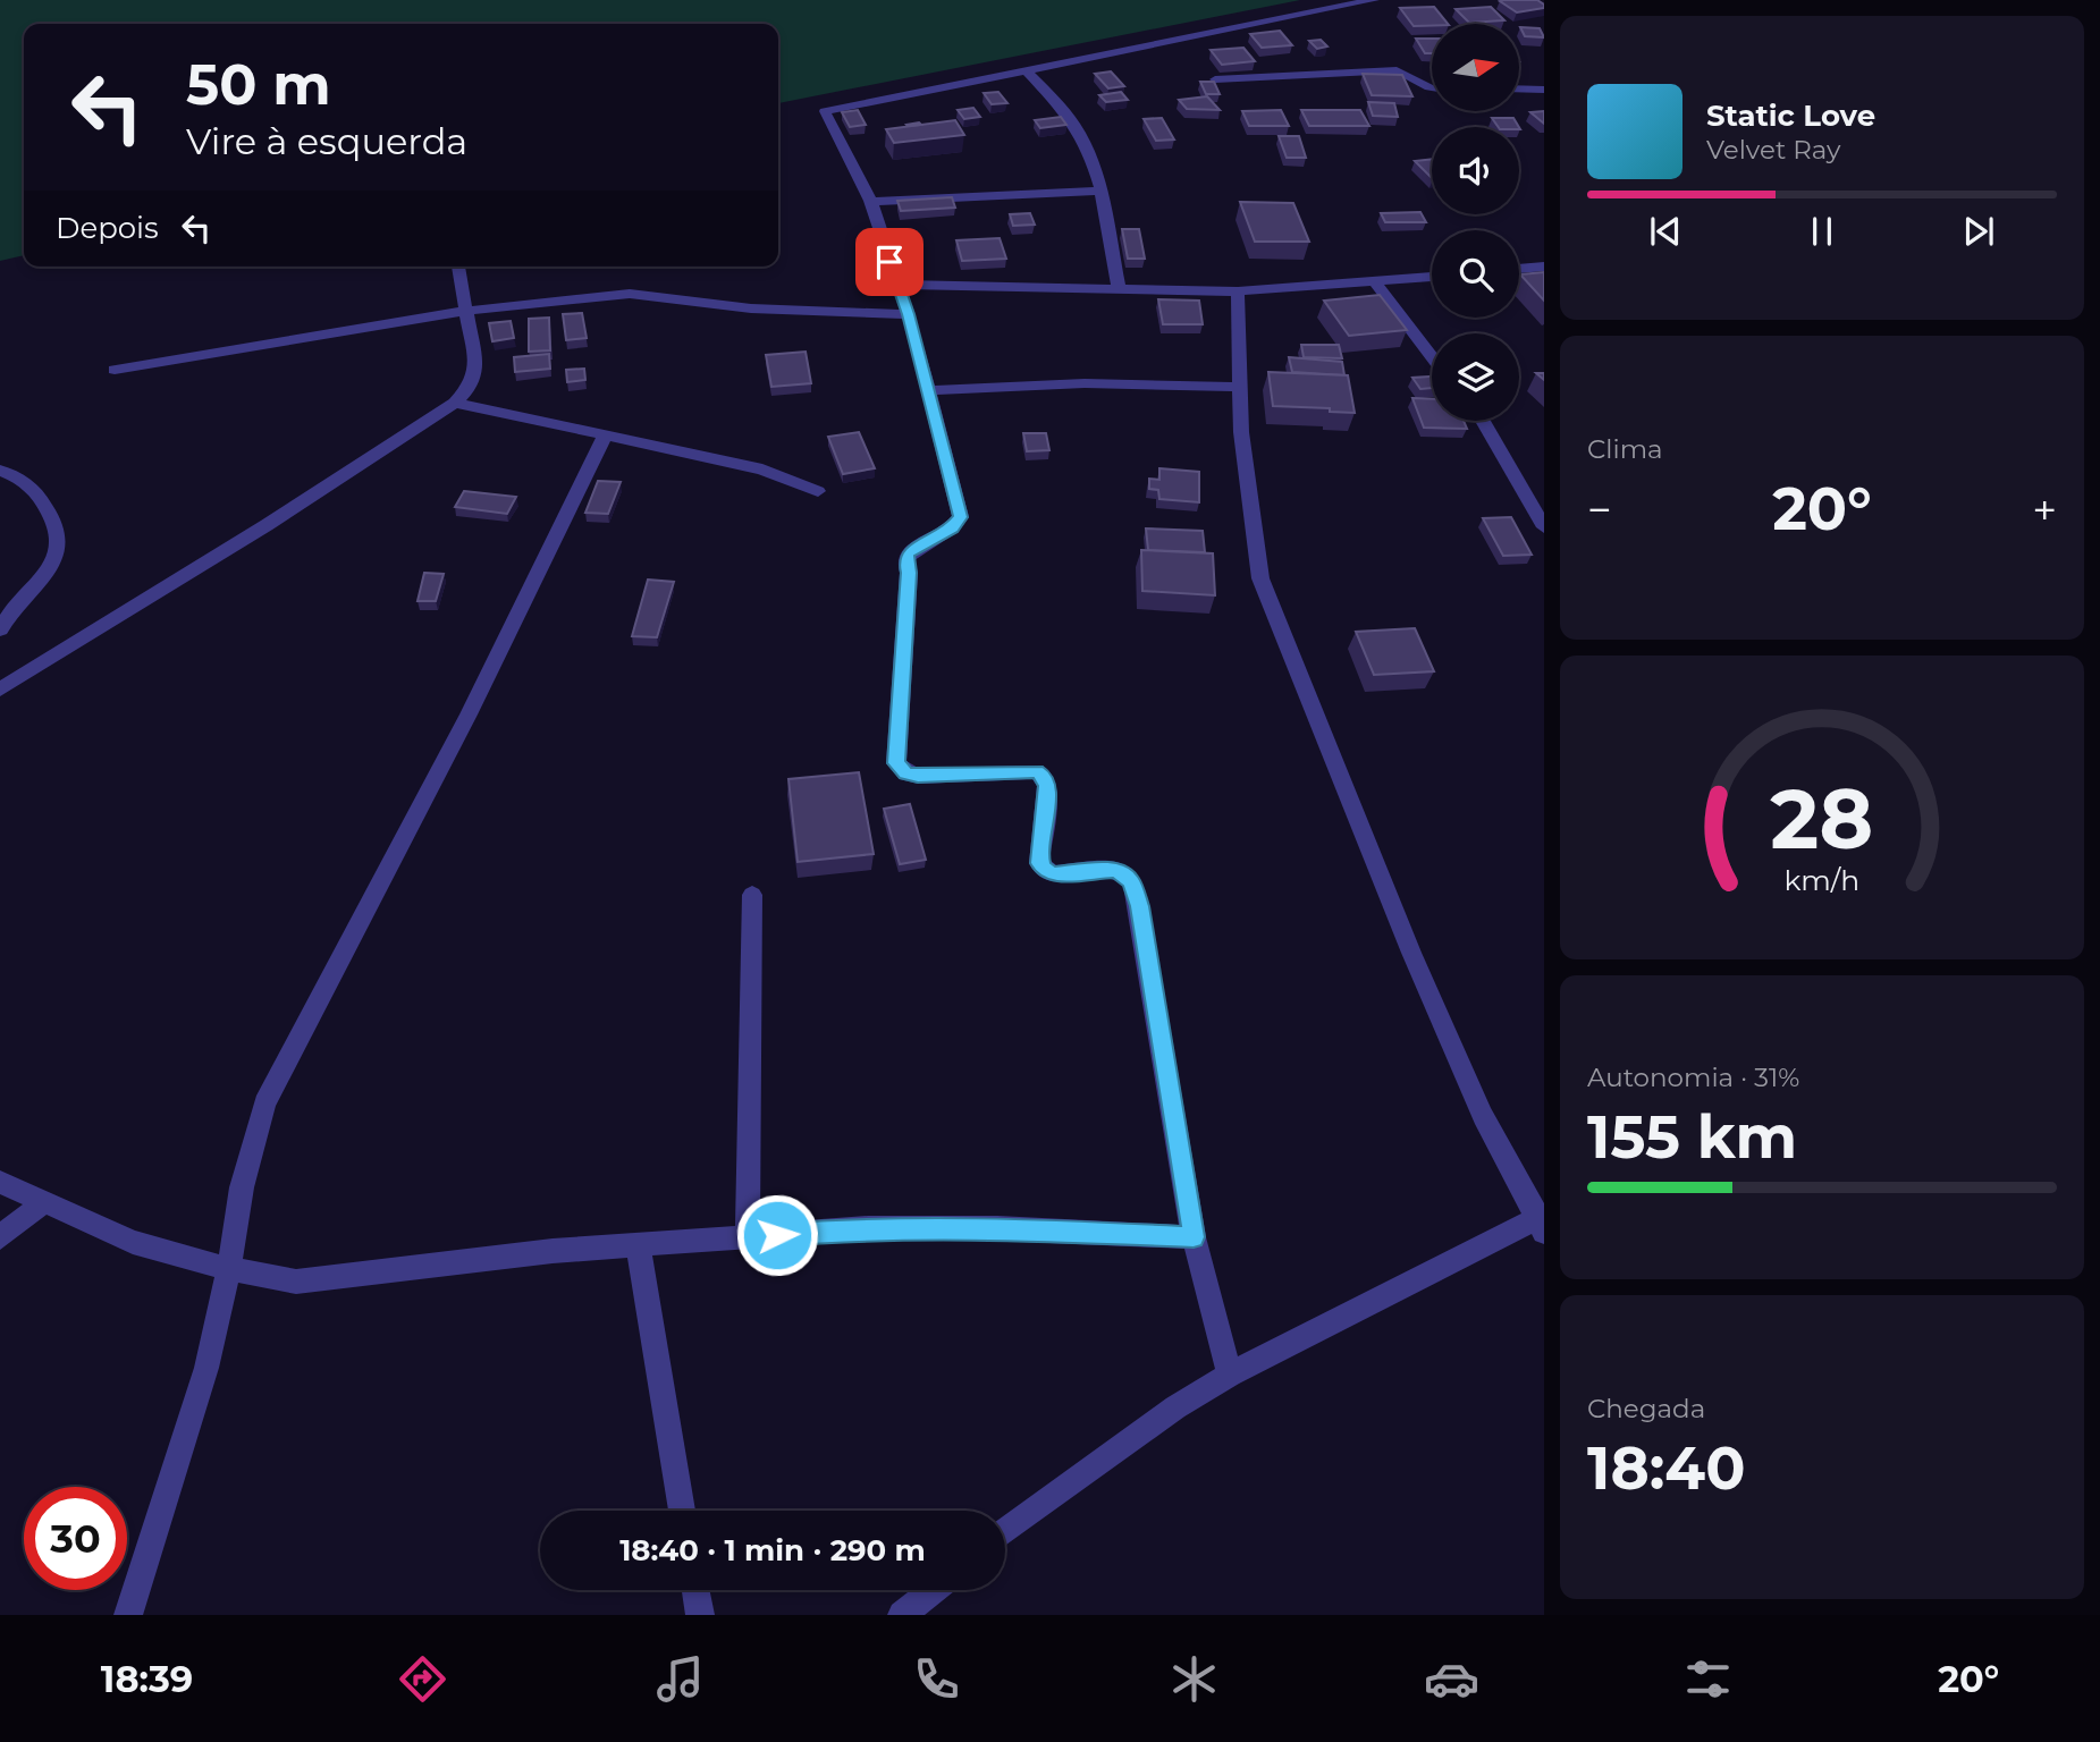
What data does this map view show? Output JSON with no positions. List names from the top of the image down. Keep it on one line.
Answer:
{"north":"right","page":{"turn":["50 m","Vire à esquerda"],"song":["Static Love","Velvet Ray"],"then":"Depois","tile":["Clima",["Autonomia · 31%","155 km"],["Chegada","18:40"]],"heat":["−","20°","+"],"limit":"30","trip":"18:40 · 1 min · 290 m","tabs":["18:39","20°"],"gauge":["28","km/h"]}}
